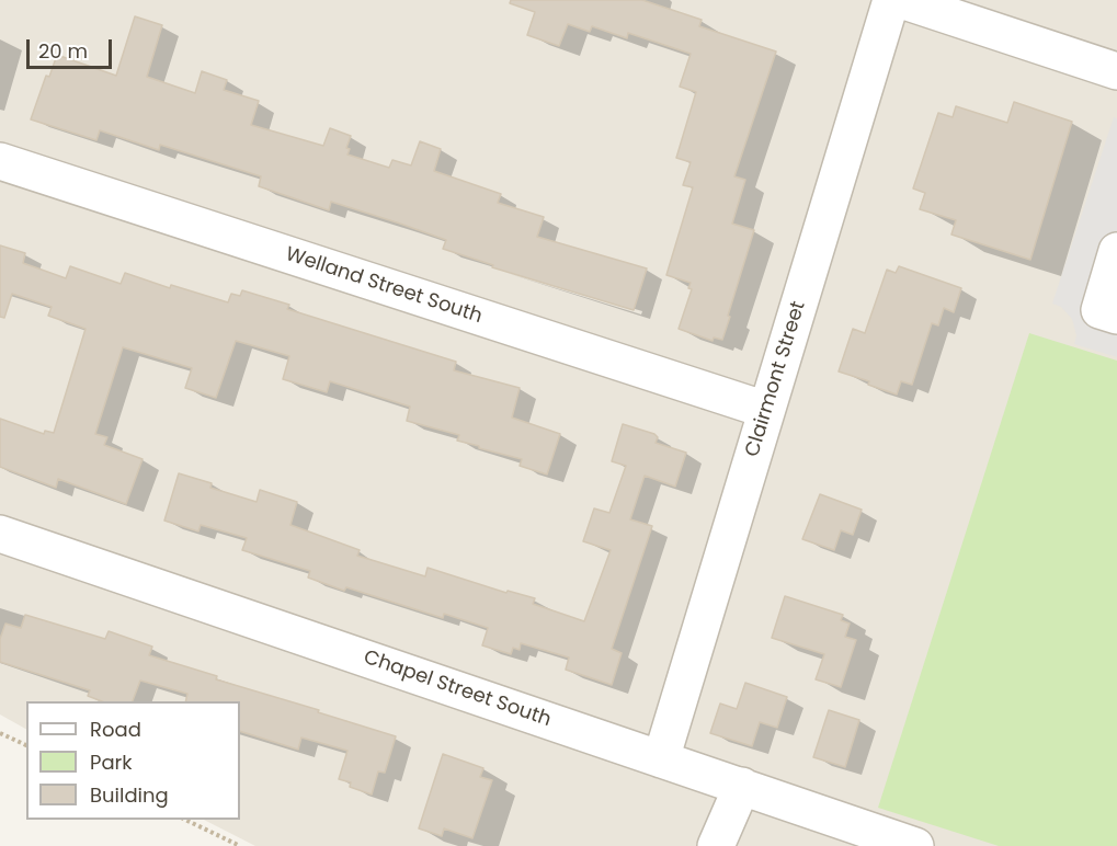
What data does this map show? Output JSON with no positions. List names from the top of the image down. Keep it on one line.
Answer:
{"streets":{"street":["Welland Street South","Clairmont Street","Chapel Street South"]},"crossings":[["Welland Street South","Clairmont Street"],["Clairmont Street","Chapel Street South"]],"legend":["Road","Park","Building"],"scale_bar":"20 m"}
